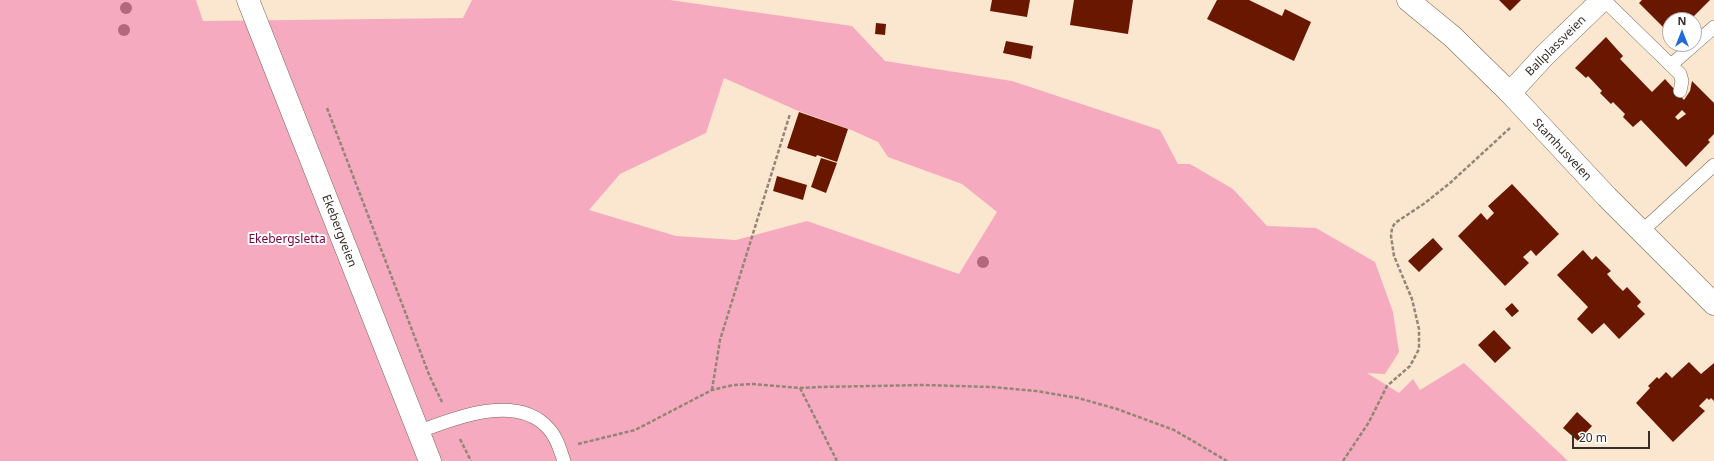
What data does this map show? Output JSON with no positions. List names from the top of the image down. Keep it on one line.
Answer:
{"streets":{"street":["Ballplassveien","Stamhusveien","Ekebergveien"]},"crossings":[["Ballplassveien","Stamhusveien"]],"parks":["Ekebergsletta"],"scale_bar":"20 m","north":"top"}
